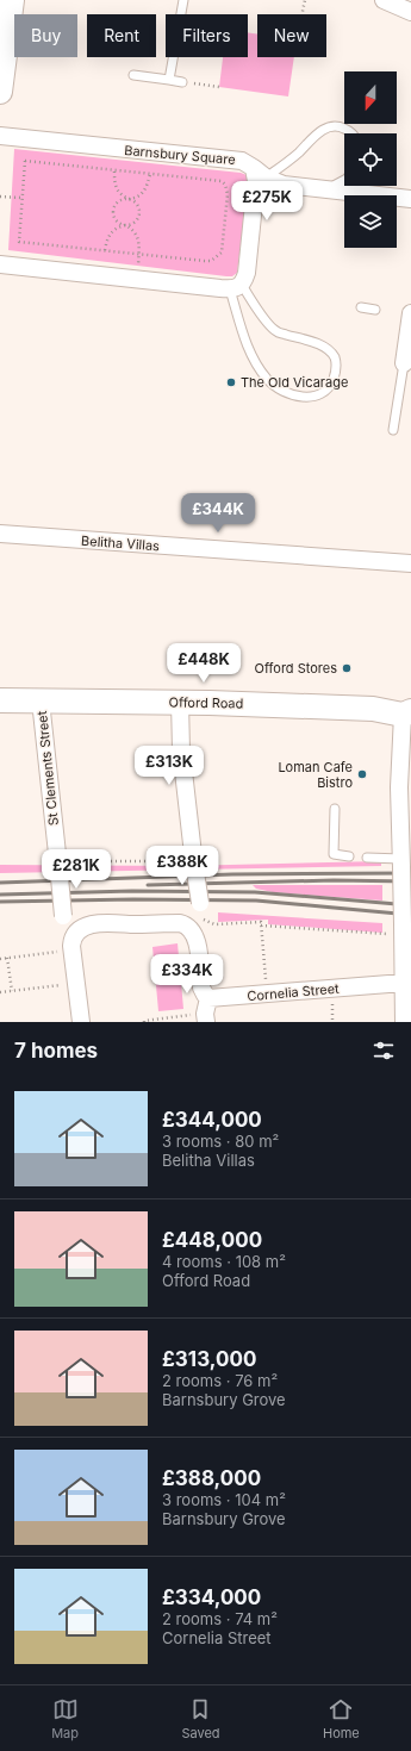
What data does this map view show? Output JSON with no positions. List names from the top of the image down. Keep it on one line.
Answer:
{"streets":{"street":["Barnsbury Square","Belitha Villas","Offord Road","St Clements Street","Cornelia Street"]},"crossings":[["Offord Road","St Clements Street"]],"places":["The Old Vicarage","Offord Stores","Loman Cafe Bistro"],"north":"bottom","page":{"chip":["Buy","Rent","Filters","New"],"price":["£275K","£344K","£448K","£313K","£388K","£281K","£334K"],"heading":"7 homes","list":[{"name":"£344,000","note":"3 rooms · 80 m² · Belitha Villas"},{"name":"£448,000","note":"4 rooms · 108 m² · Offord Road"},{"name":"£313,000","note":"2 rooms · 76 m² · Barnsbury Grove"},{"name":"£388,000","note":"3 rooms · 104 m² · Barnsbury Grove"},{"name":"£334,000","note":"2 rooms · 74 m² · Cornelia Street"}],"tabs":["Map","Saved","Home"]}}
